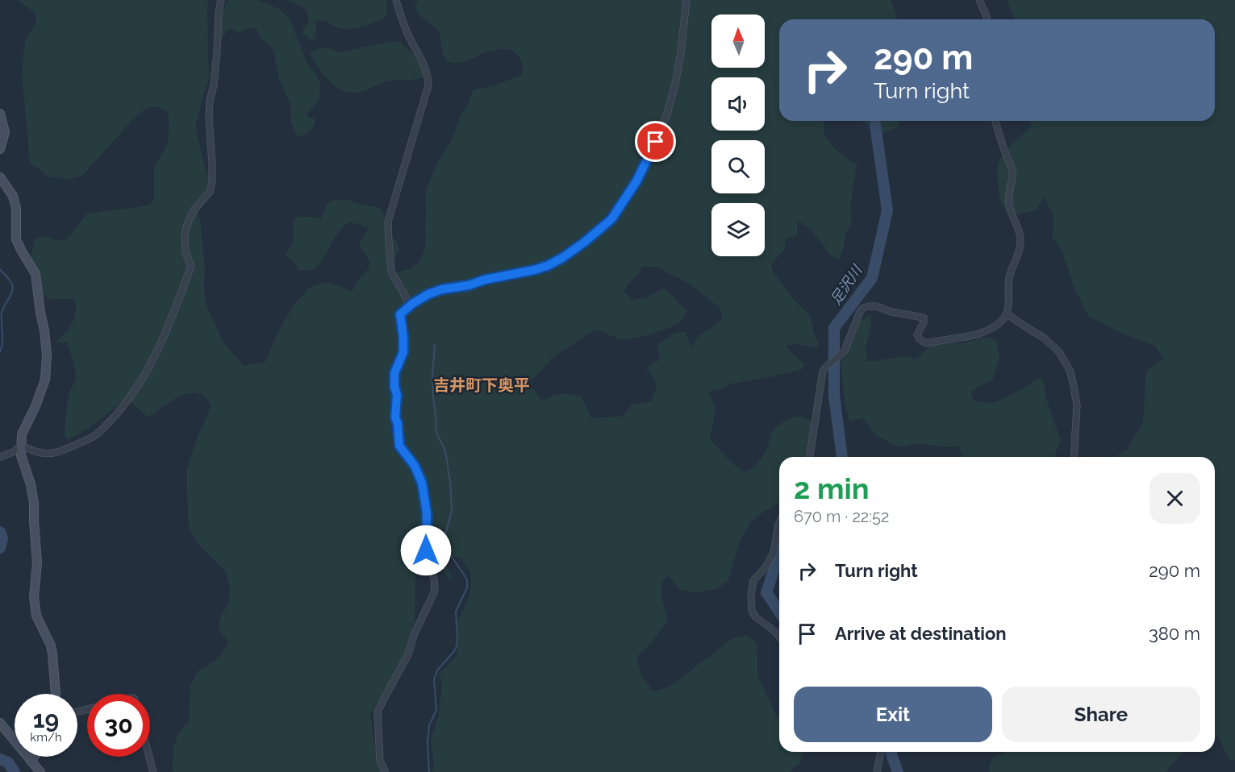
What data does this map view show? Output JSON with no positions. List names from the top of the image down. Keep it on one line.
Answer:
{"districts":["吉井町下奥平"],"water":["足沢川"],"north":"top","page":{"turn":["290 m","Turn right"],"heading":["2 min","670 m · 22:52"],"list":[{"name":"Turn right","value":"290 m"},{"name":"Arrive at destination","value":"380 m"}],"buttons":["Exit","Share"],"speed":"19 km/h","limit":"30"}}
